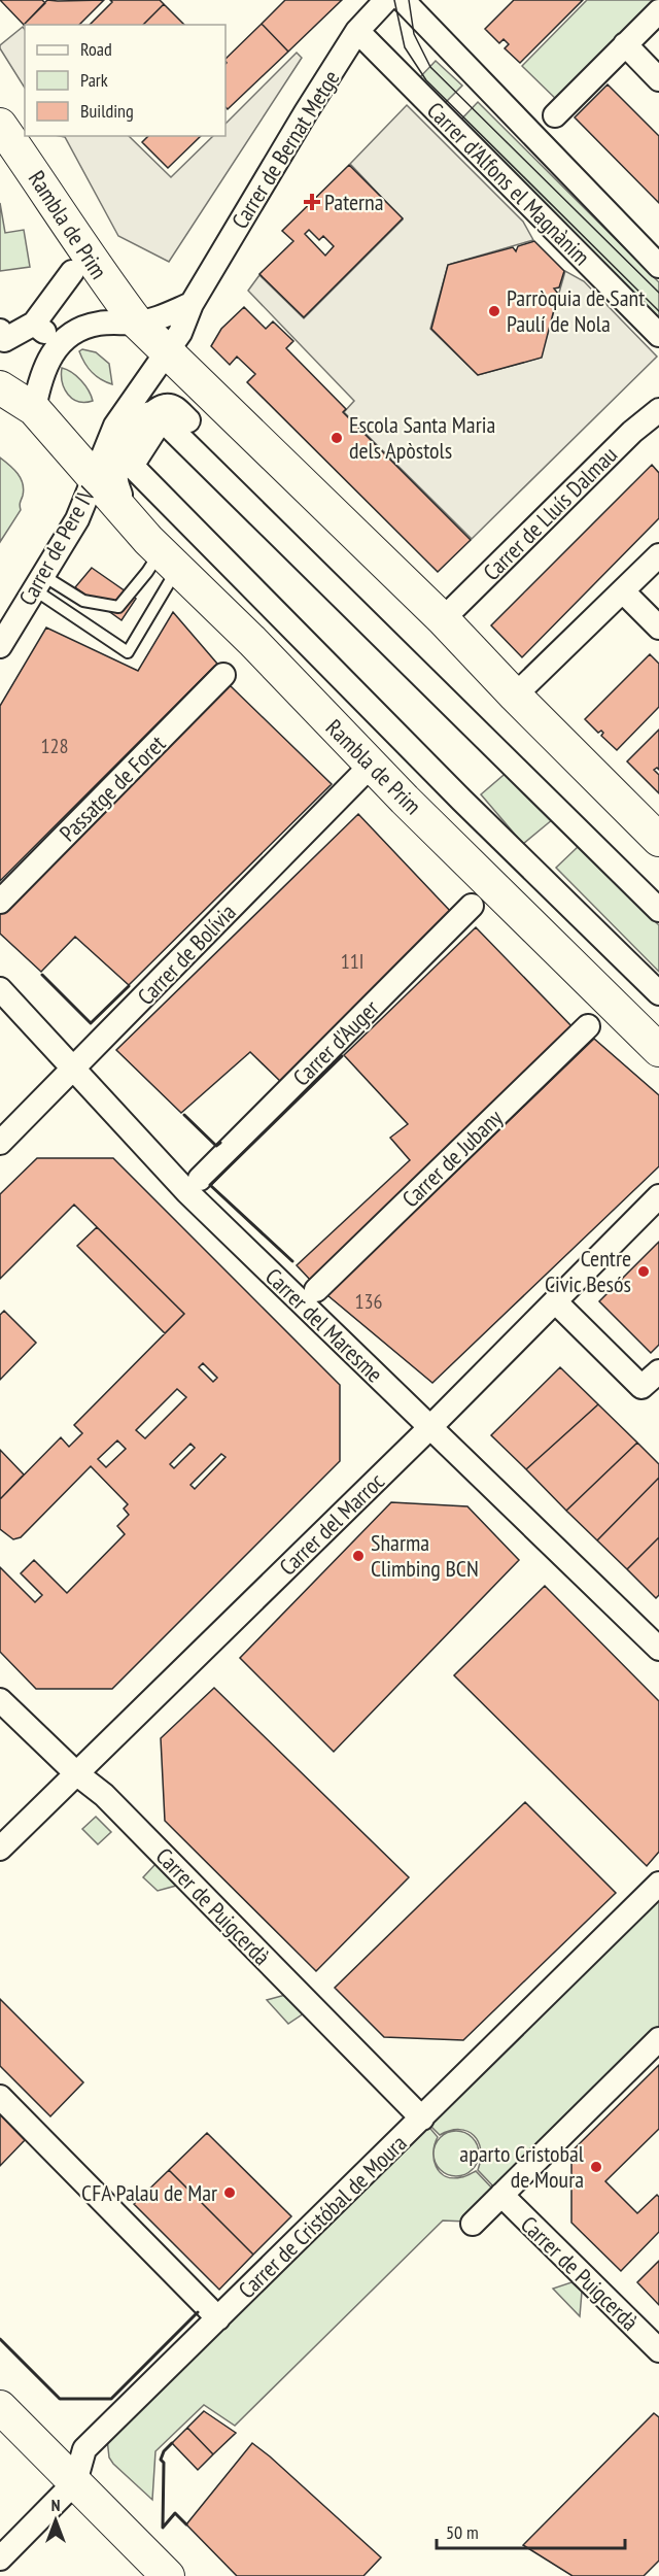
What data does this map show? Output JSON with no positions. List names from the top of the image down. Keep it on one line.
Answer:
{"streets":{"main road":["Rambla de Prim"],"street":["Carrer de Bernat Metge","Carrer d'Alfons el Magnànim","Carrer de Lluís Dalmau","Carrer de Pere IV","Passatge de Foret","Carrer de Bolívia","Carrer d'Auger","Carrer de Jubany","Carrer del Maresme","Carrer del Marroc","Carrer de Puigcerdà","Carrer de Cristóbal de Moura"]},"crossings":[["Carrer de Bernat Metge","Carrer d'Alfons el Magnànim"],["Carrer de Bernat Metge","Rambla de Prim"],["Rambla de Prim","Carrer de Lluís Dalmau"],["Rambla de Prim","Carrer de Pere IV"],["Rambla de Prim","Carrer de Bolívia"],["Carrer de Bolívia","Carrer del Maresme"],["Carrer del Maresme","Carrer del Marroc"],["Carrer del Marroc","Carrer de Puigcerdà"],["Carrer de Puigcerdà","Carrer de Cristóbal de Moura"]],"places":{"health":["Paterna"],"other":["Parròquia de Sant Paulí de Nola","Escola Santa Maria dels Apòstols","Centre Civic Besós","Sharma Climbing BCN","aparto Cristobal de Moura","CFA Palau de Mar"]},"house_numbers":["128","11I","136"],"legend":["Road","Park","Building"],"scale_bar":"50 m","north":"top"}
